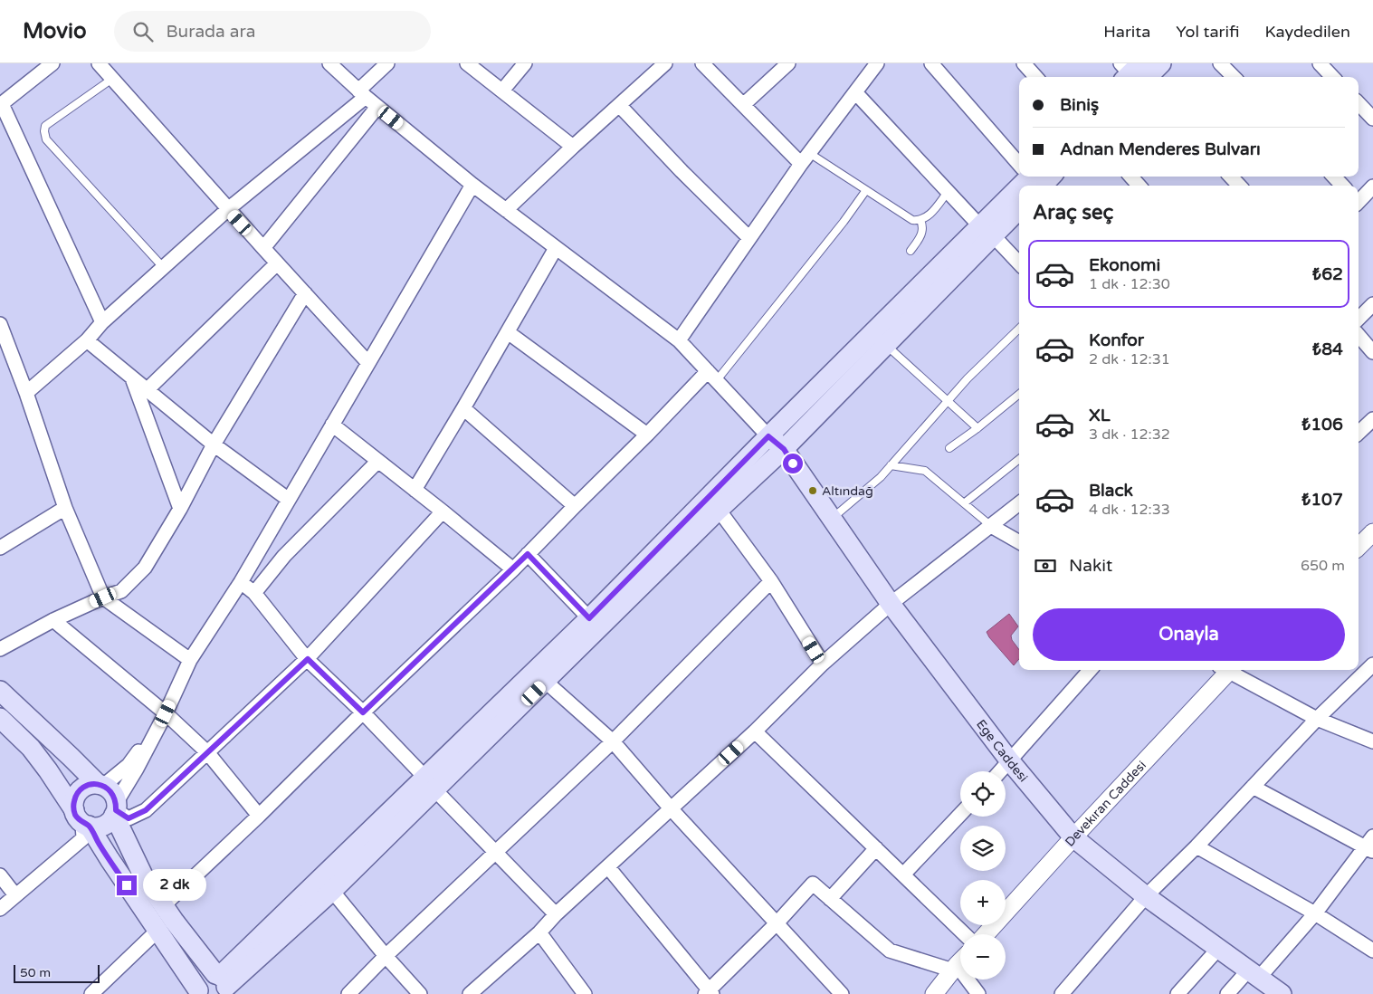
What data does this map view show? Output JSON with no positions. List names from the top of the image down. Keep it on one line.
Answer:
{"streets":{"main road":["Ege Caddesi"],"street":["Devekıran Caddesi"]},"crossings":[["Ege Caddesi","Devekıran Caddesi"]],"places":["Altındağ"],"scale_bar":"50 m","page":{"header":"Movio","search":"Burada ara","nav":["Harita","Yol tarifi","Kaydedilen"],"banner":["Biniş","Adnan Menderes Bulvarı"],"heading":"Araç seç","list":[{"name":"Ekonomi","note":"1 dk · 12:30","value":"₺62"},{"name":"Konfor","note":"2 dk · 12:31","value":"₺84"},{"name":"XL","note":"3 dk · 12:32","value":"₺106"},{"name":"Black","note":"4 dk · 12:33","value":"₺107"}],"pay":["Nakit","650 m"],"buttons":"Onayla","map_buttons":["+","−"],"bubble":"2 dk","scale":"50 m"}}
